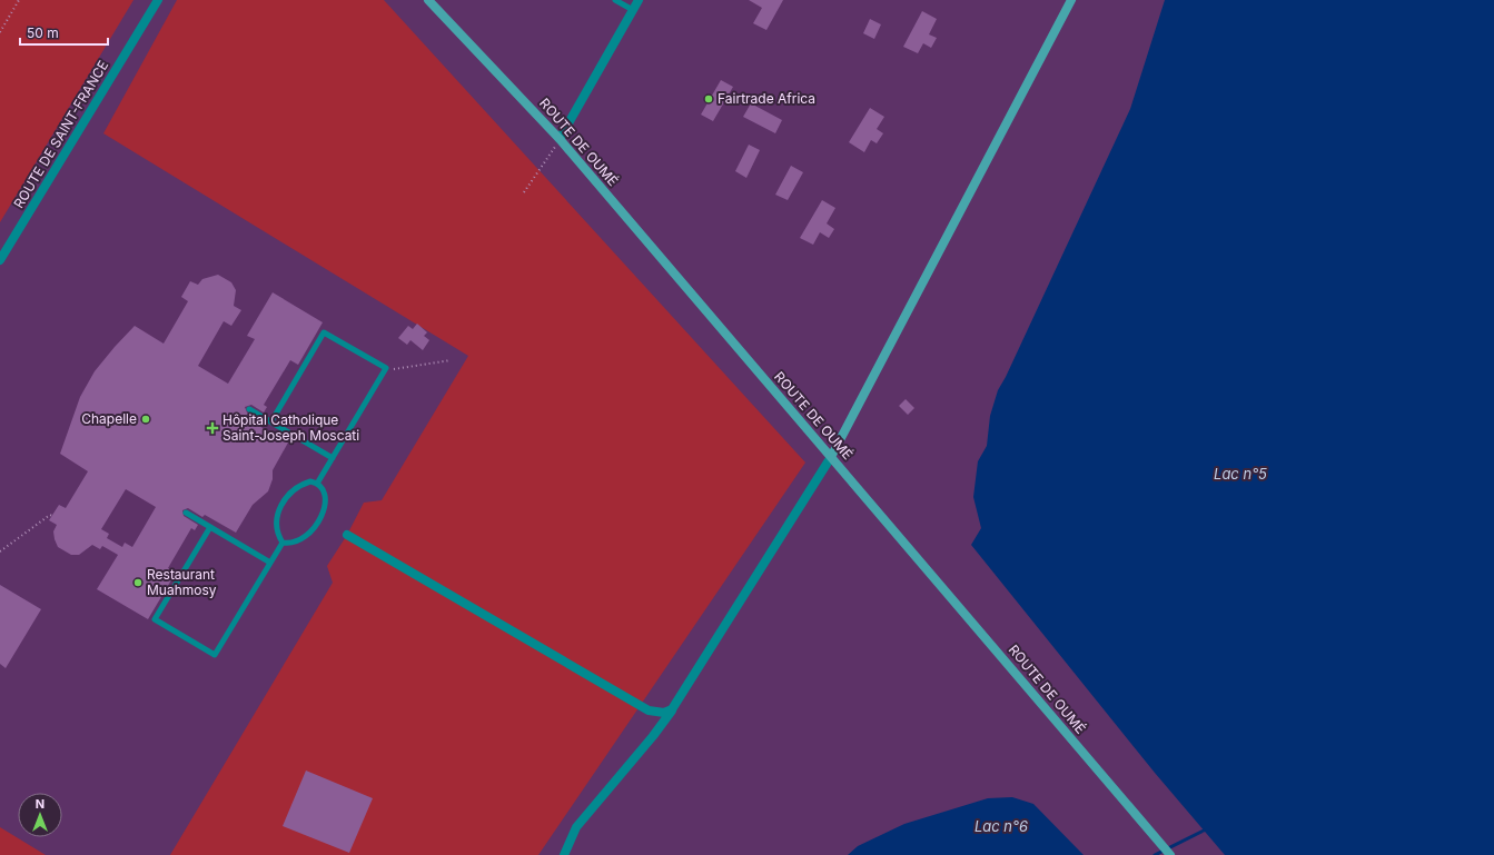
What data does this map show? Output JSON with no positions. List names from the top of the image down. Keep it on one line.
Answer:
{"streets":{"main road":["ROUTE DE OUMÉ"],"street":["ROUTE DE SAINT-FRANCE"]},"water":["Lac n°5","Lac n°6"],"places":{"other":["Fairtrade Africa","Chapelle","Restaurant Muahmosy"],"health":["Hôpital Catholique Saint-Joseph Moscati"]},"scale_bar":"50 m","north":"top"}
